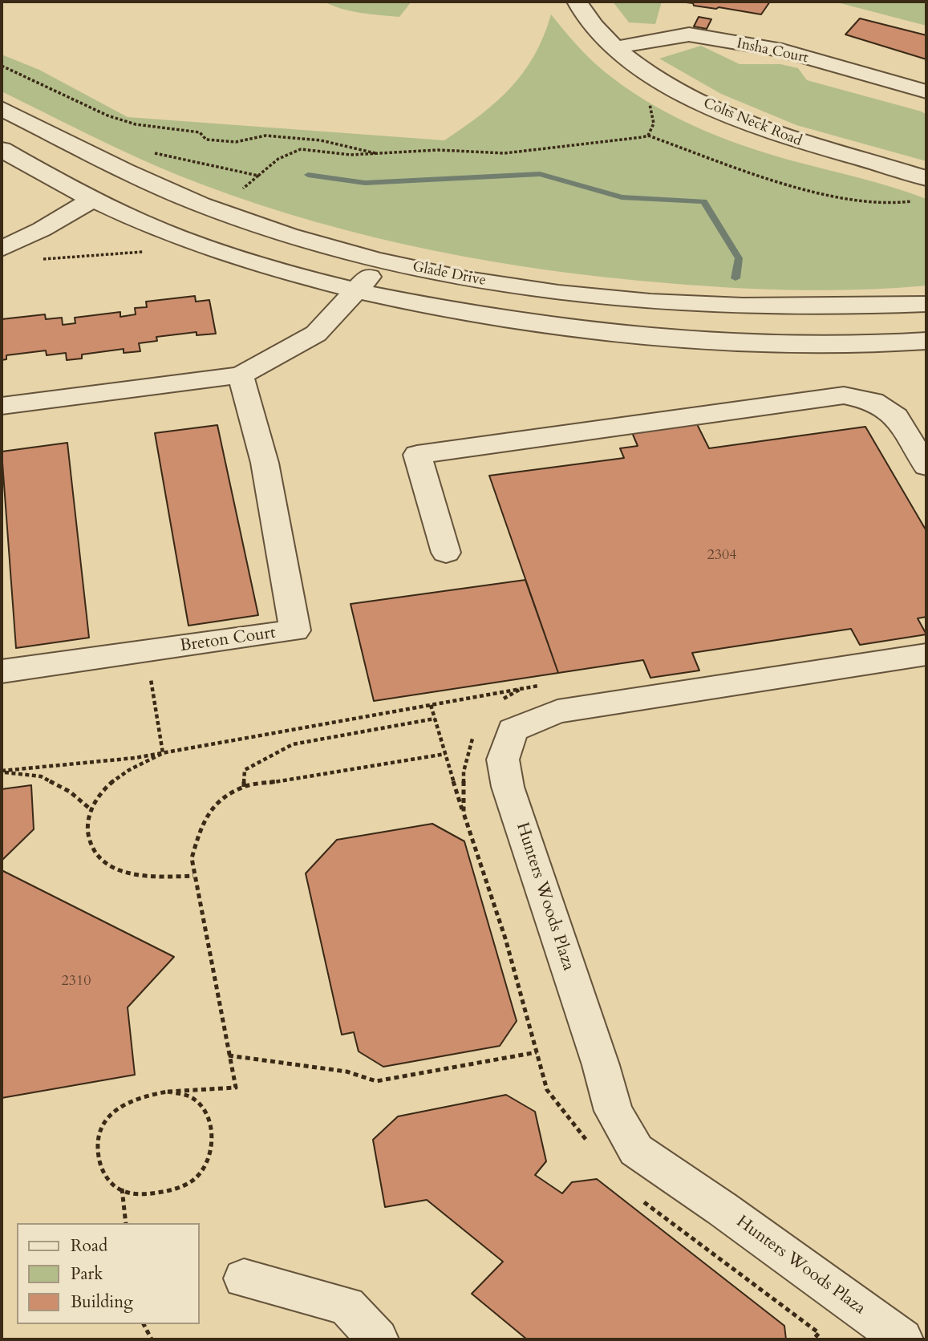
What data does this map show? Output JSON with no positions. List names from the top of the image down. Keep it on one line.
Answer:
{"streets":{"street":["Insha Court","Colts Neck Road","Glade Drive","Breton Court","Hunters Woods Plaza"]},"crossings":[["Insha Court","Colts Neck Road"]],"house_numbers":["2304","2310"],"legend":["Road","Park","Building"]}
